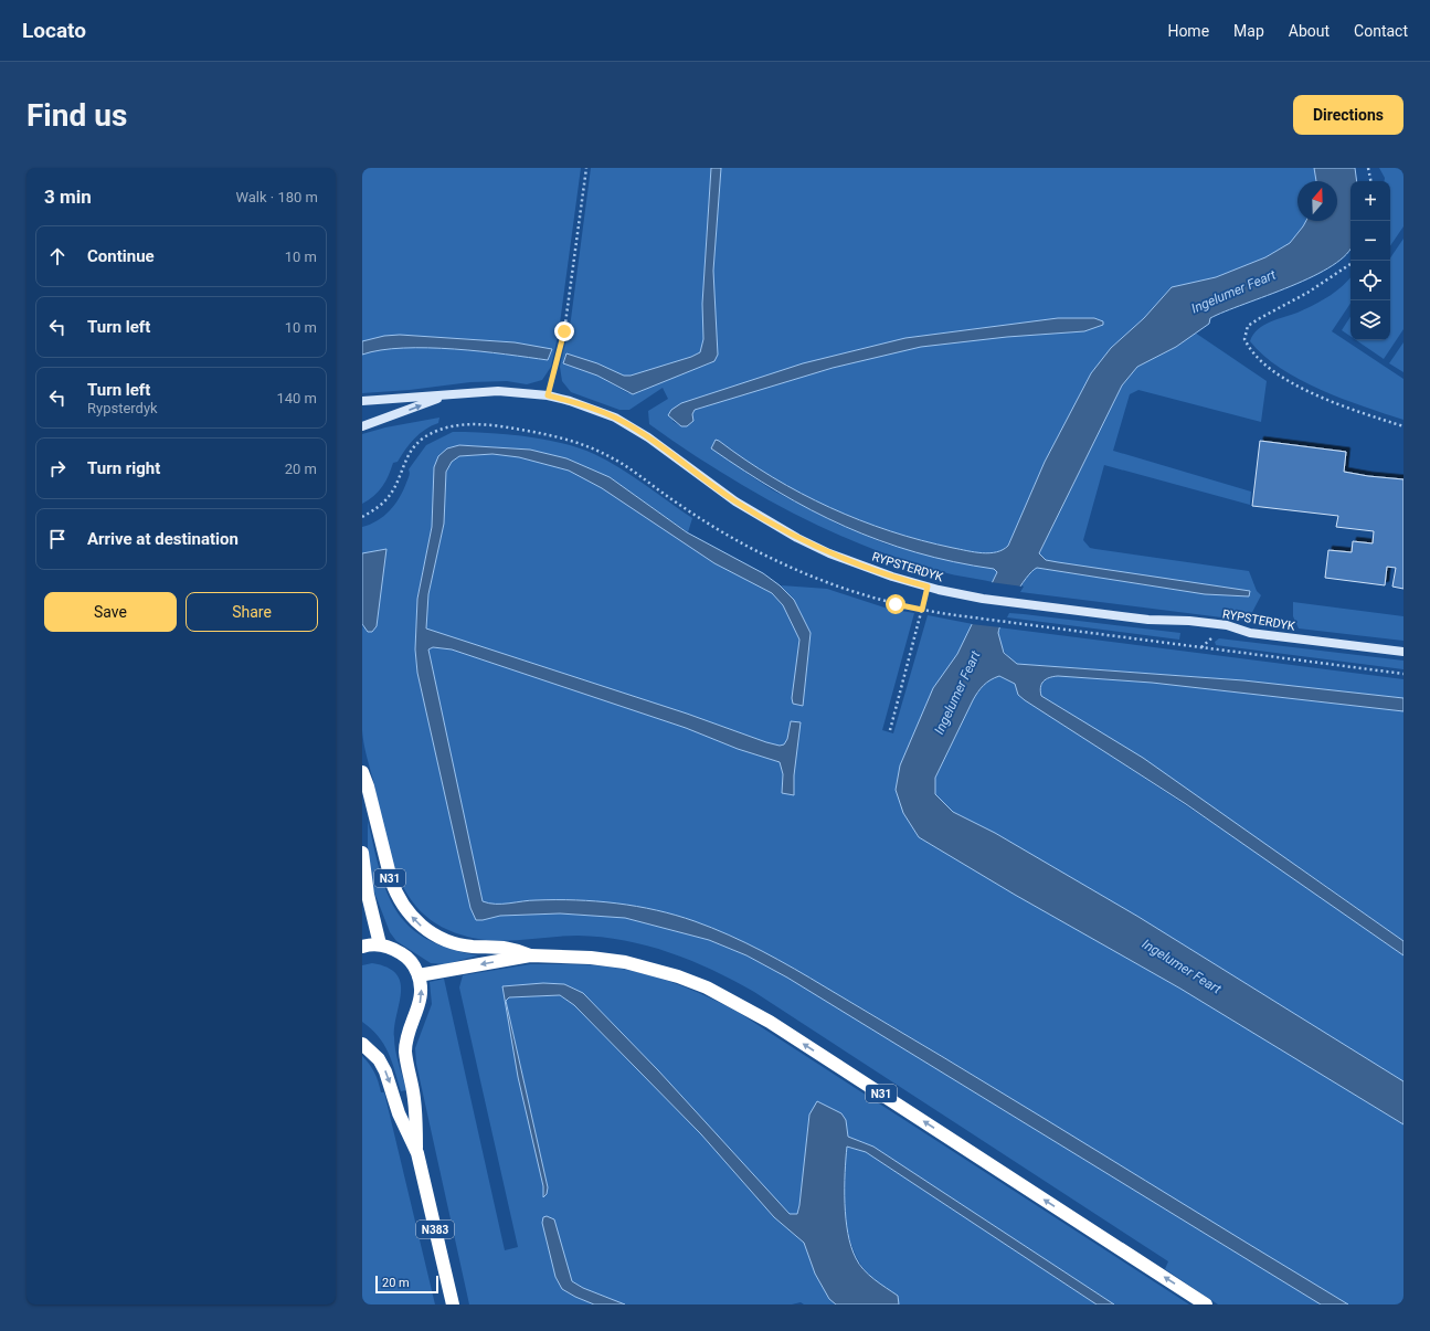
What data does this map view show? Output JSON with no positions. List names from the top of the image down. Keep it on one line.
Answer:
{"streets":{"highway":["N31","N383"],"street":["RYPSTERDYK"]},"crossings":[["N31","N383"]],"water":["Ingelumer Feart"],"scale_bar":"20 m","north":"top","page":{"header":"Locato","nav":["Home","Map","About","Contact"],"buttons":["Directions",["Save","Share"]],"title":"Find us","heading":["3 min","Walk · 180 m"],"map_buttons":["+","−"],"list":[["Continue","10 m"],["Turn left","10 m"],["Turn left","Rypsterdyk","140 m"],["Turn right","20 m"],"Arrive at destination"],"scale":"20 m"}}
